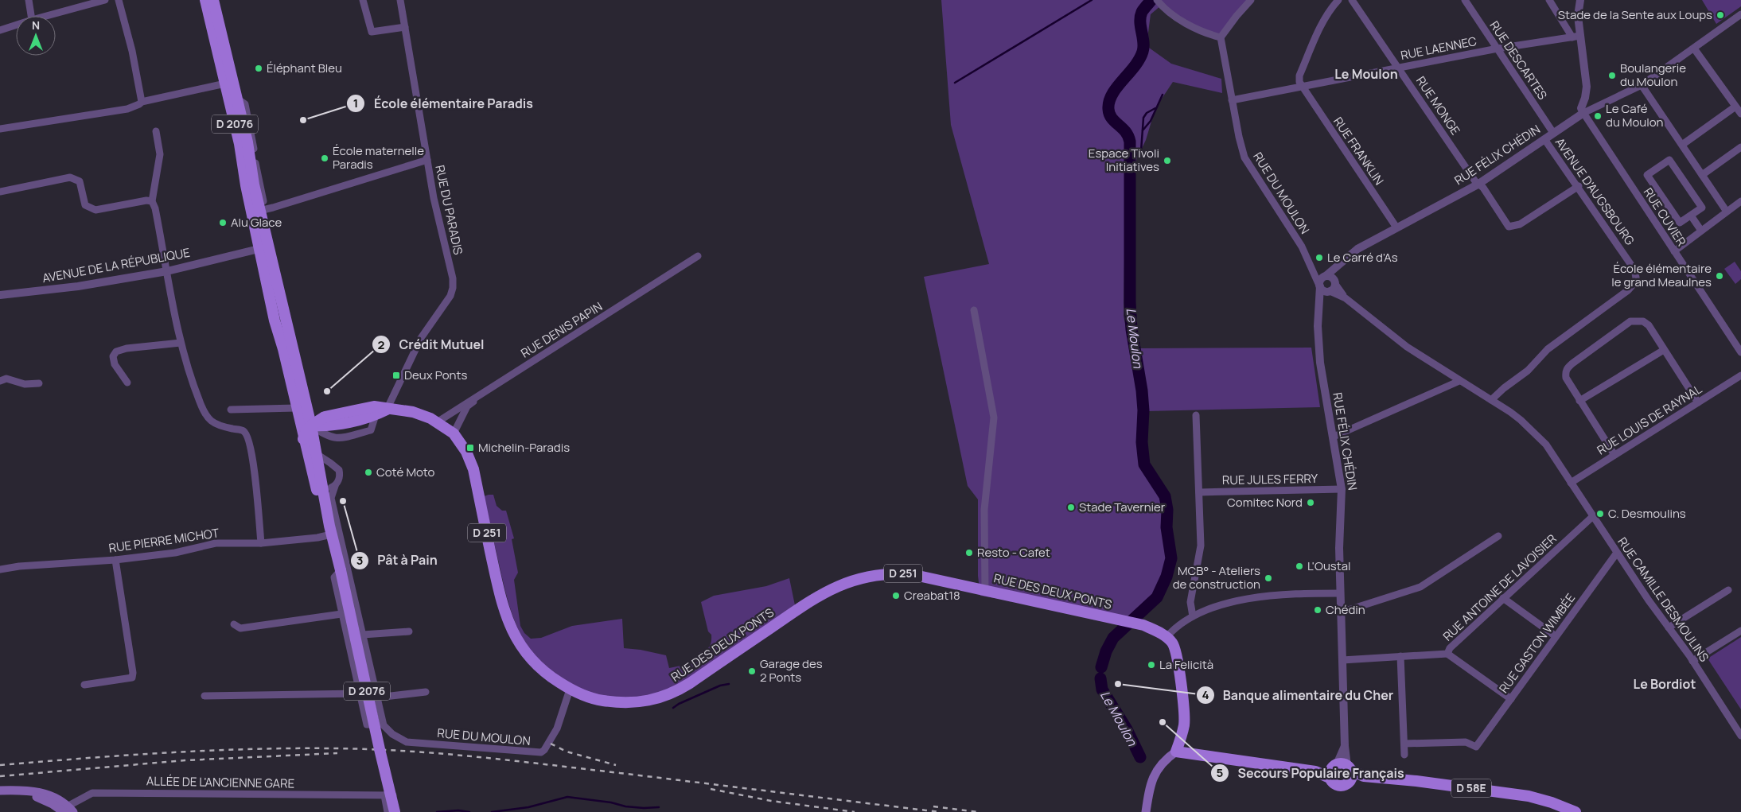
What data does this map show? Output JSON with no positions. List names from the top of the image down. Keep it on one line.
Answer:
{"streets":{"main road":["D 2076","D 251","RUE DES DEUX PONTS","D 58E"],"street":["RUE LAENNEC","RUE DESCARTES","RUE MONGE","RUE FRANKLIN","RUE FÉLIX CHÉDIN","AVENUE D'AUGSBOURG","RUE DU MOULON","RUE DU PARADIS","RUE CUVIER","AVENUE DE LA RÉPUBLIQUE","RUE DENIS PAPIN","RUE LOUIS DE RAYNAL","RUE JULES FERRY","RUE PIERRE MICHOT","RUE ANTOINE DE LAVOISIER","RUE CAMILLE DESMOULINS","RUE GASTON WIMBÉE","ALLÉE DE L'ANCIENNE GARE"]},"crossings":[["RUE LAENNEC","RUE DESCARTES"],["RUE LAENNEC","RUE MONGE"],["RUE LAENNEC","RUE FRANKLIN"],["RUE LAENNEC","RUE DU MOULON"],["RUE DESCARTES","RUE FÉLIX CHÉDIN"],["RUE MONGE","RUE FÉLIX CHÉDIN"],["RUE MONGE","AVENUE D'AUGSBOURG"],["D 2076","AVENUE DE LA RÉPUBLIQUE"],["D 2076","RUE PIERRE MICHOT"],["D 2076","RUE DES DEUX PONTS"],["RUE FRANKLIN","RUE FÉLIX CHÉDIN"],["RUE FÉLIX CHÉDIN","AVENUE D'AUGSBOURG"],["RUE FÉLIX CHÉDIN","RUE DU MOULON"],["RUE FÉLIX CHÉDIN","RUE CUVIER"],["RUE FÉLIX CHÉDIN","RUE JULES FERRY"],["RUE FÉLIX CHÉDIN","RUE ANTOINE DE LAVOISIER"],["RUE FÉLIX CHÉDIN","RUE CAMILLE DESMOULINS"],["RUE FÉLIX CHÉDIN","D 58E"],["AVENUE D'AUGSBOURG","RUE CAMILLE DESMOULINS"],["RUE DU MOULON","RUE DES DEUX PONTS"],["RUE DU MOULON","RUE CAMILLE DESMOULINS"],["RUE DU PARADIS","RUE DES DEUX PONTS"],["RUE DENIS PAPIN","RUE DES DEUX PONTS"],["RUE LOUIS DE RAYNAL","RUE CAMILLE DESMOULINS"],["RUE ANTOINE DE LAVOISIER","RUE CAMILLE DESMOULINS"],["RUE CAMILLE DESMOULINS","RUE GASTON WIMBÉE"]],"districts":["Le Moulon","Le Bordiot"],"water":["Le Moulon"],"places":{"other":["Stade de la Sente aux Loups","Éléphant Bleu","Boulangerie du Moulon","Le Café du Moulon","École élémentaire Paradis","École maternelle Paradis","Espace Tivoli Initiatives","Alu Glace","Le Carré d'As","École élémentaire le grand Meaulnes","Crédit Mutuel","Coté Moto","Pât à Pain","Comitec Nord","Stade Tavernier","C. Desmoulins","Resto - Cafet","L'Oustal","MCB° - Ateliers de construction","Creabat18","Chédin","La Felicità","Garage des 2 Ponts","Banque alimentaire du Cher","Secours Populaire Français"],"transit":["Deux Ponts","Michelin-Paradis"]},"north":"top"}
